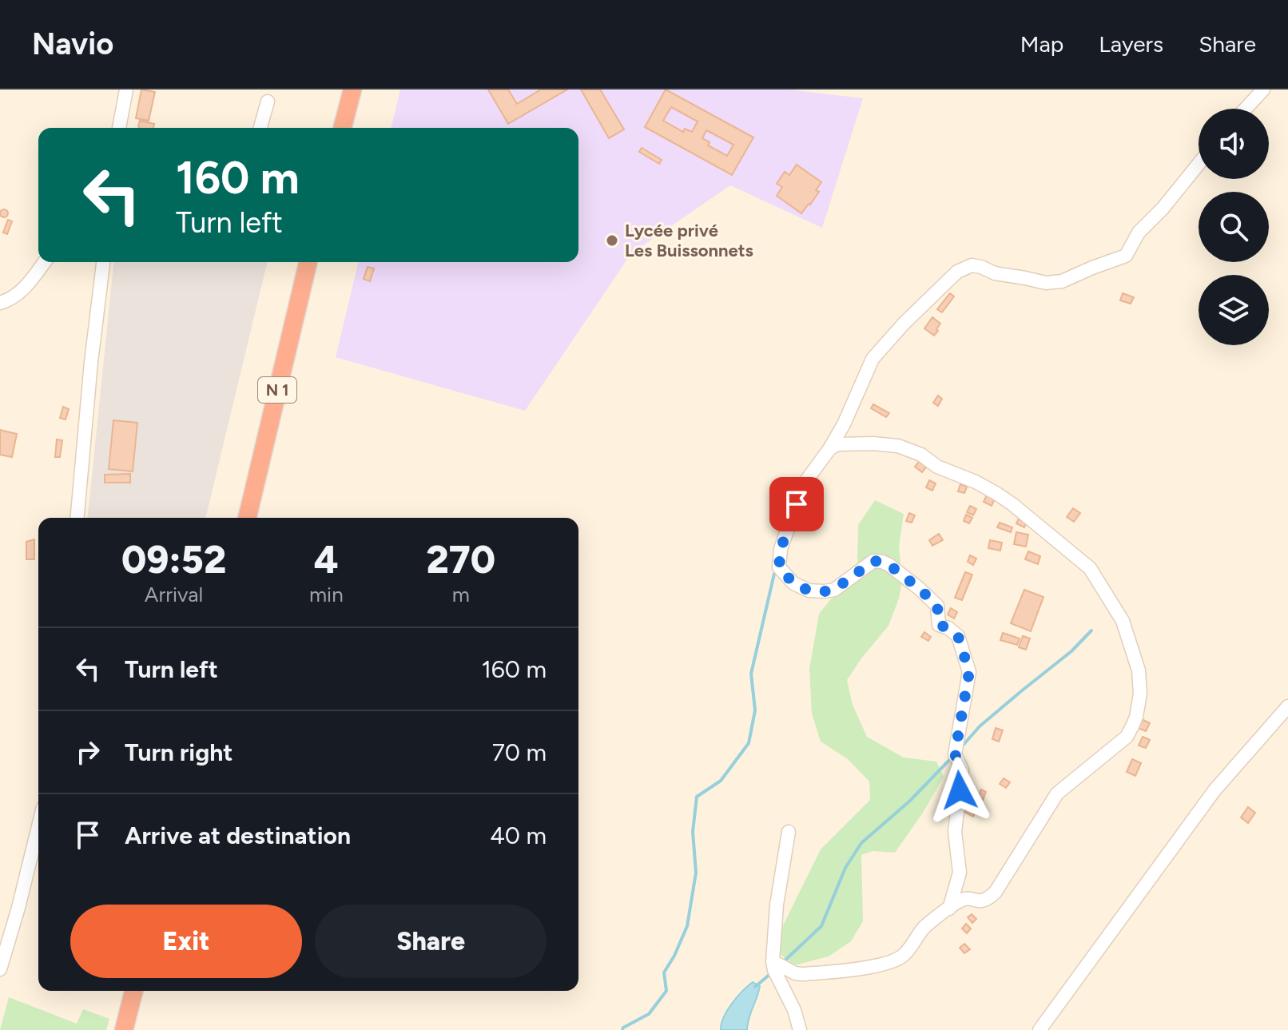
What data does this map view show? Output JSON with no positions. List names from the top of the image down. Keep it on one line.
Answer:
{"streets":{"highway":["N 1"]},"places":["Lycée privé Les Buissonnets"],"page":{"header":"Navio","nav":["Map","Layers","Share"],"turn":["160 m","Turn left"],"eta":["09:52","Arrival","4","min","270","m"],"list":[{"name":"Turn left","value":"160 m"},{"name":"Turn right","value":"70 m"},{"name":"Arrive at destination","value":"40 m"}],"buttons":["Exit","Share"]}}
